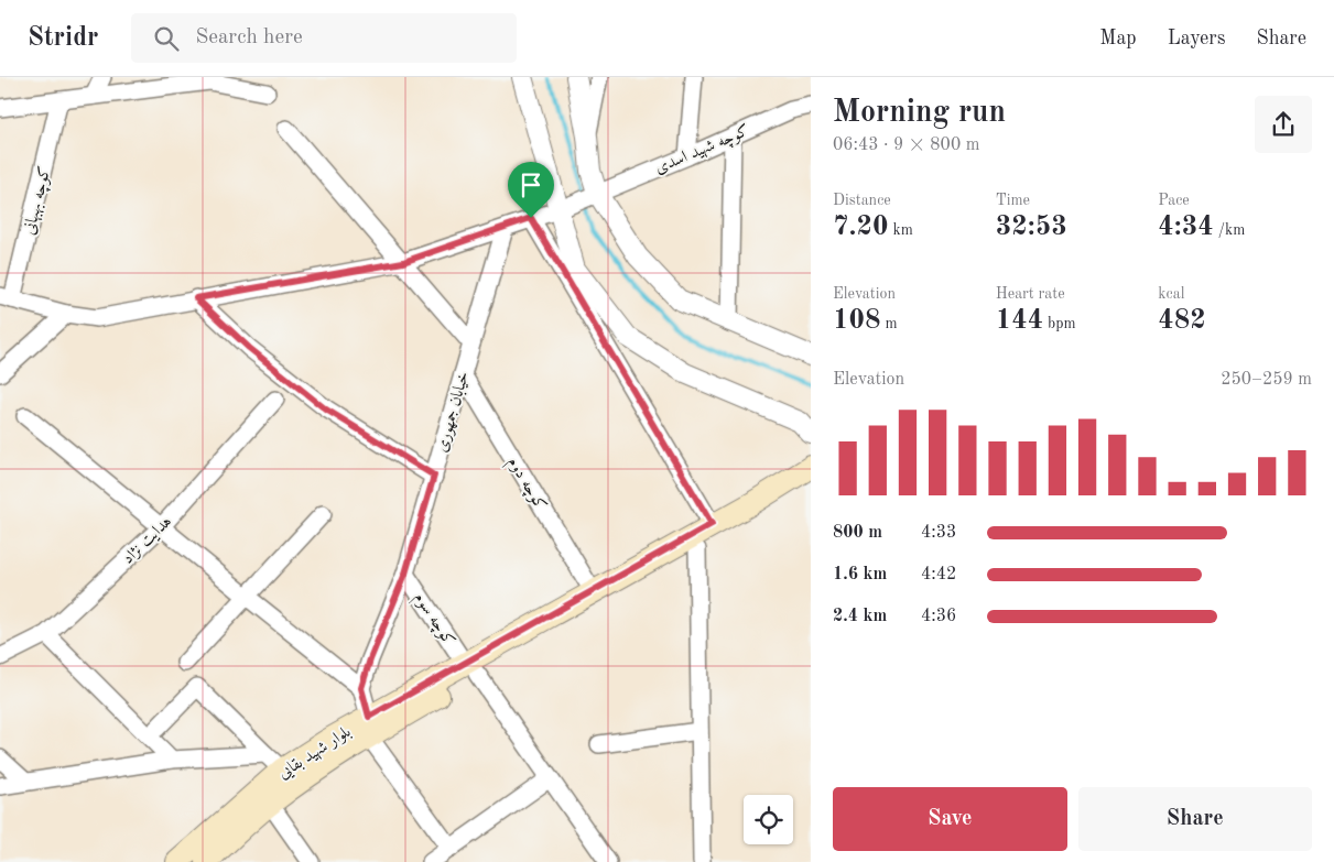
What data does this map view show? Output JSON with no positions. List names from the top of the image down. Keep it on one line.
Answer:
{"streets":{"main road":["بلوار شهید بقایی"],"street":["کوچه شهید اسدی","کوچه بهبهانی","خیابان جمهوری","کوچه دوم","هدایت نژاد","کوچه سوم"]},"crossings":[["کوچه شهید اسدی","کوچه بهبهانی"],["کوچه شهید اسدی","خیابان جمهوری"],["خیابان جمهوری","کوچه دوم"],["خیابان جمهوری","کوچه سوم"],["کوچه دوم","بلوار شهید بقایی"],["کوچه سوم","بلوار شهید بقایی"]],"page":{"header":"Stridr","search":"Search here","nav":["Map","Layers","Share"],"heading":["Morning run","06:43 · 9 × 800 m"],"stats":[["Distance","7.20 km"],["Time","32:53"],["Pace","4:34 /km"],["Elevation","108 m"],["Heart rate","144 bpm"],["kcal","482"]],"chart":["Elevation","250–259 m"],"list":[{"name":"800 m","note":"4:33"},{"name":"1.6 km","note":"4:42"},{"name":"2.4 km","note":"4:36"}],"buttons":["Save","Share"]}}
